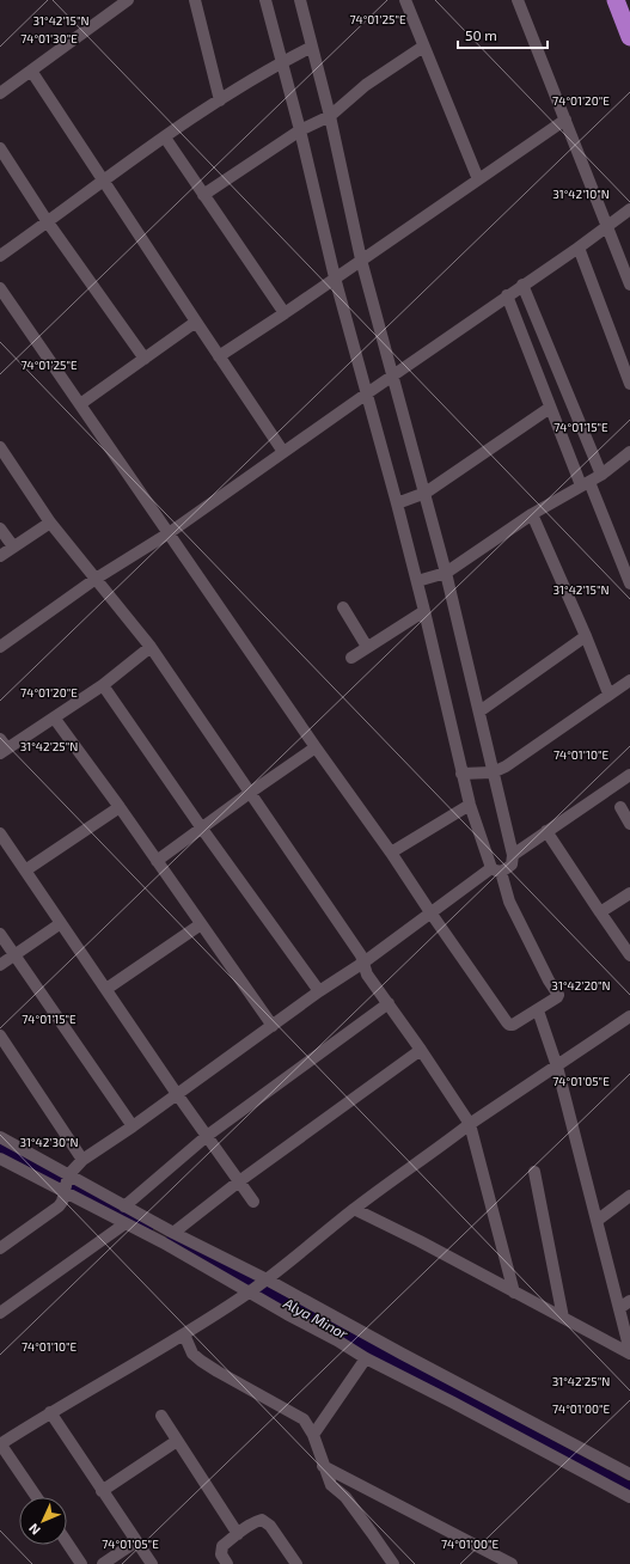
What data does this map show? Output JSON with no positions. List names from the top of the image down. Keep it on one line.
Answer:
{"water":["Alya Minor"],"scale_bar":"50 m","north":"bottom left","coordinates":["74°01'25\"E","31°42'15\"N","74°01'30\"E","74°01'20\"E","31°42'10\"N","74°01'15\"E","31°42'25\"N","74°01'10\"E","31°42'20\"N","74°01'05\"E","31°42'30\"N","74°01'00\"E"]}
